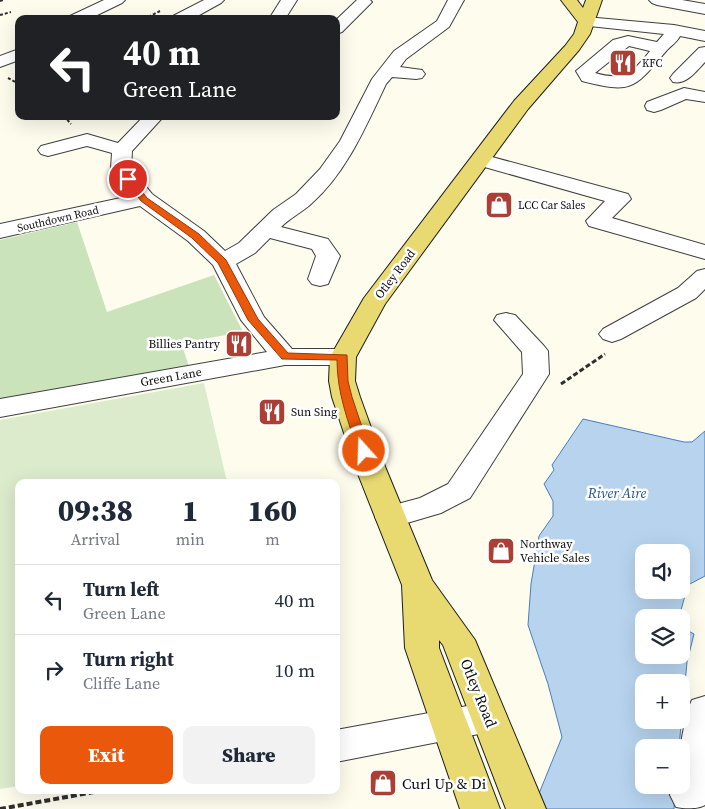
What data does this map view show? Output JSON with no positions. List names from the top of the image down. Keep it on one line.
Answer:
{"streets":{"main road":["Otley Road"],"street":["Southdown Road","Green Lane"]},"crossings":[["Otley Road","Green Lane"]],"water":["River Aire"],"places":{"restaurant":["KFC","Billies Pantry","Sun Sing"],"shop":["LCC Car Sales","Northway Vehicle Sales","Curl Up & Di"]},"page":{"turn":["40 m","Green Lane"],"eta":["09:38","Arrival","1","min","160","m"],"map_buttons":["+","−"],"list":[{"name":"Turn left","note":"Green Lane","value":"40 m"},{"name":"Turn right","note":"Cliffe Lane","value":"10 m"}],"buttons":["Exit","Share"]}}
